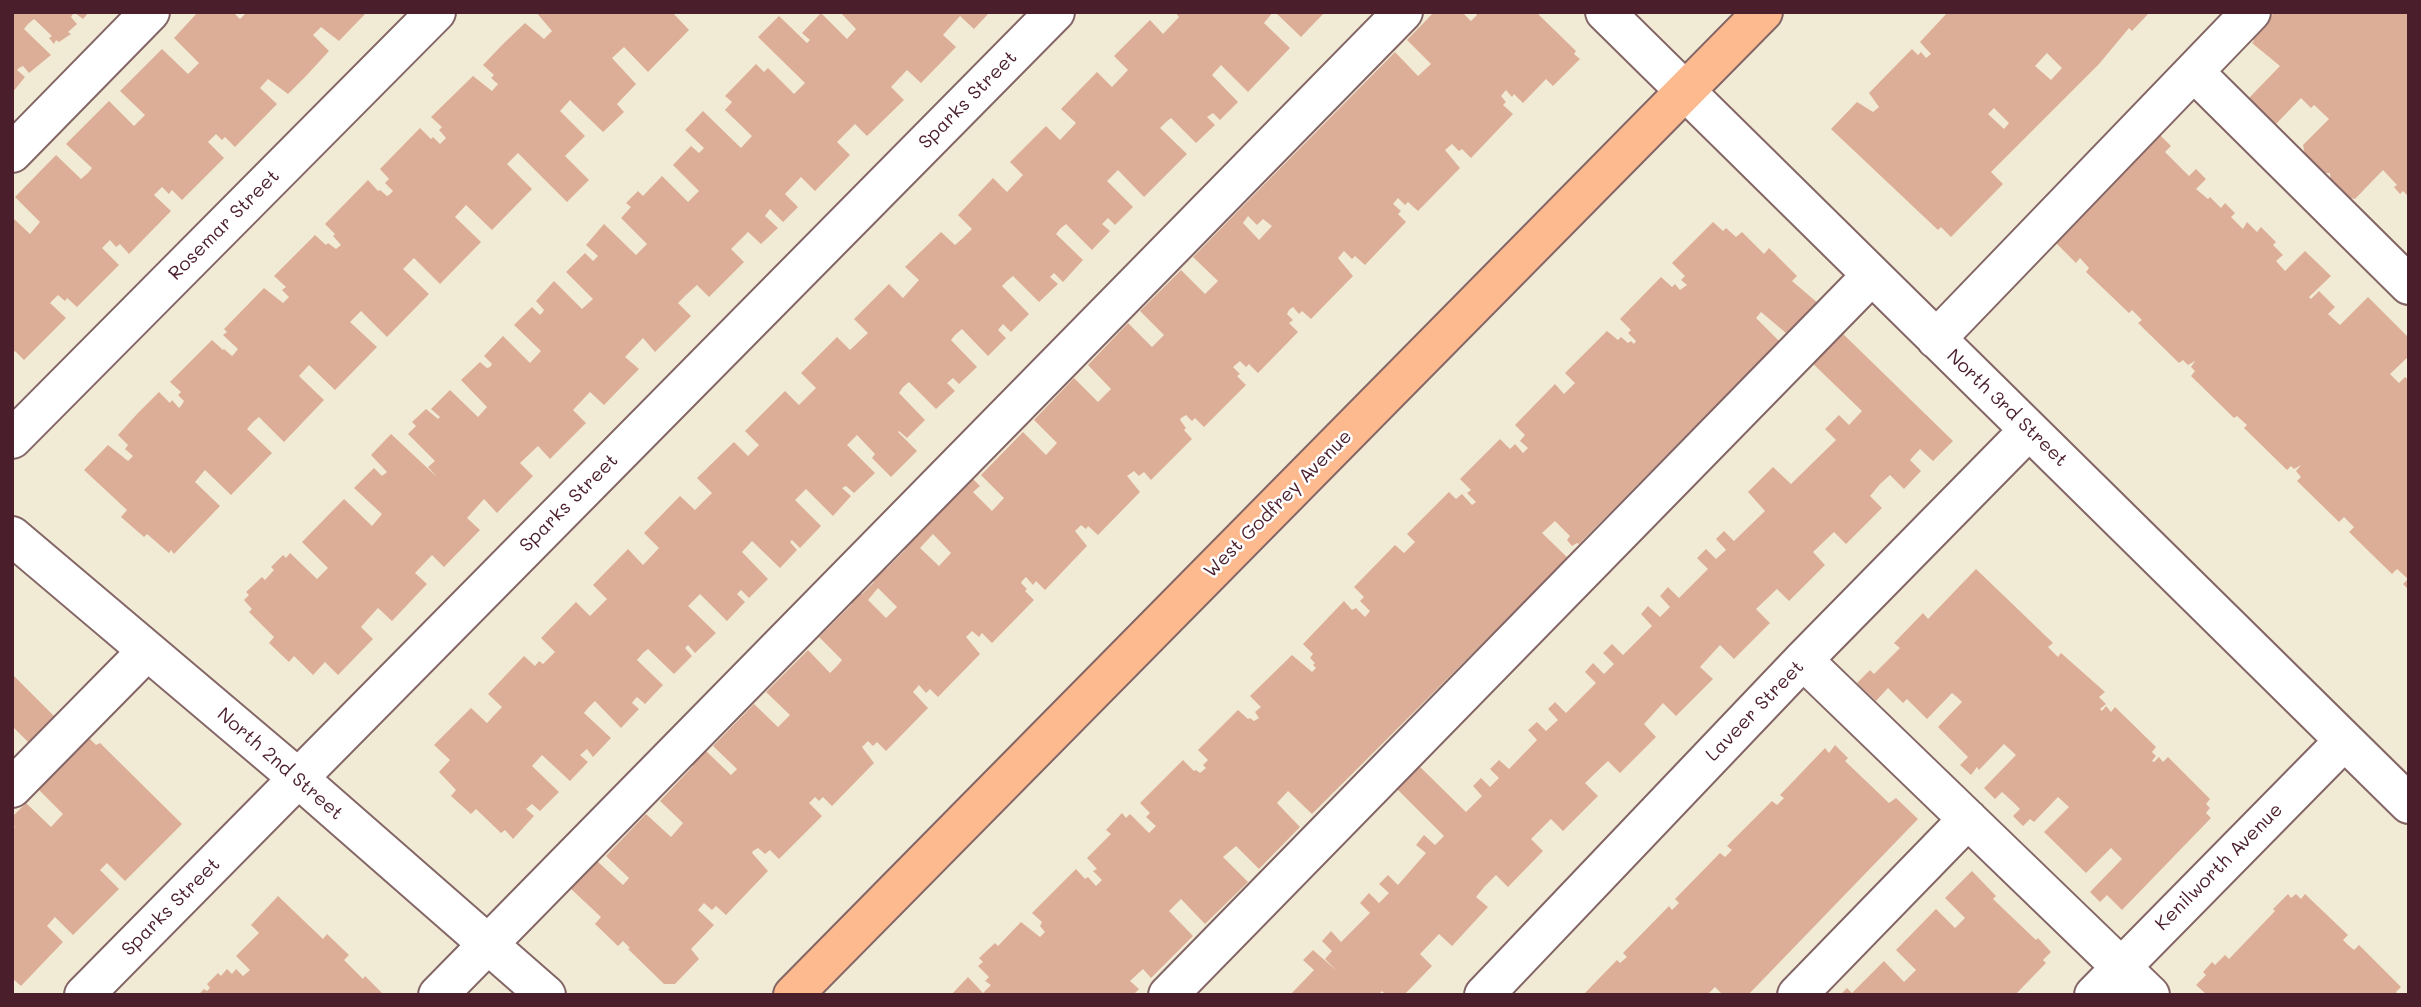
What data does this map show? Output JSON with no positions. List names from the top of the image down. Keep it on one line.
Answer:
{"streets":{"main road":["West Godfrey Avenue"],"street":["Sparks Street","Rosemar Street","North 3rd Street","Laveer Street","North 2nd Street","Kenilworth Avenue"]},"crossings":[["Sparks Street","North 2nd Street"],["North 3rd Street","West Godfrey Avenue"],["North 3rd Street","Laveer Street"],["North 3rd Street","Kenilworth Avenue"]]}
